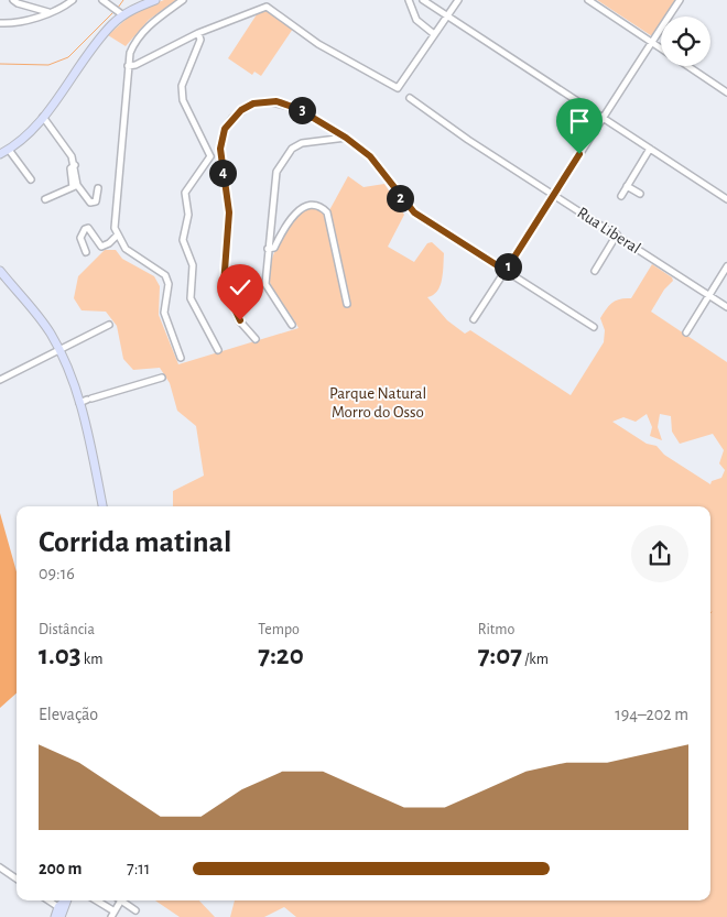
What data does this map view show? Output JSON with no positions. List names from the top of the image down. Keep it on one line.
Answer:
{"streets":{"street":["Rua Liberal"]},"parks":["Parque Natural Morro do Osso"],"page":{"pins":["3","4","2","1"],"heading":["Corrida matinal","09:16"],"stats":[["Distância","1.03 km"],["Tempo","7:20"],["Ritmo","7:07 /km"]],"chart":["Elevação","194–202 m"],"list":[{"name":"200 m","note":"7:11"}]}}
